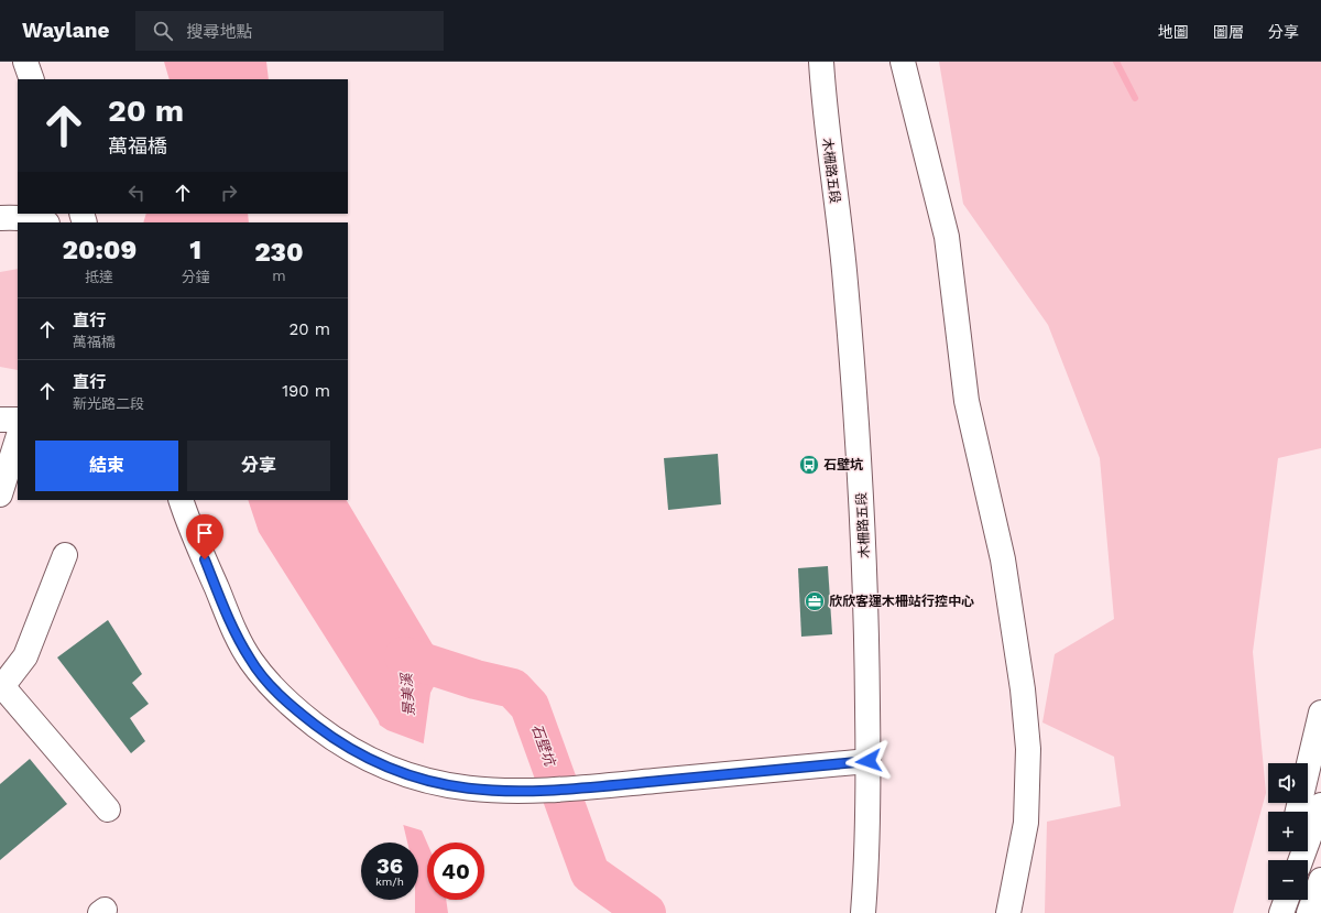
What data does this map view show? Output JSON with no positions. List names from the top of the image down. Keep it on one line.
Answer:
{"streets":{"main road":["木柵路五段"]},"water":["景美溪","石壁坑"],"places":{"bus stop":["石壁坑"],"office":["欣欣客運木柵站行控中心"]},"page":{"header":"Waylane","search":"搜尋地點","nav":["地圖","圖層","分享"],"turn":["20 m","萬福橋"],"eta":["20:09","抵達","1","分鐘","230","m"],"list":[{"name":"直行","note":"萬福橋","value":"20 m"},{"name":"直行","note":"新光路二段","value":"190 m"}],"buttons":["結束","分享"],"map_buttons":["+","−"],"speed":"36 km/h","limit":"40"}}
